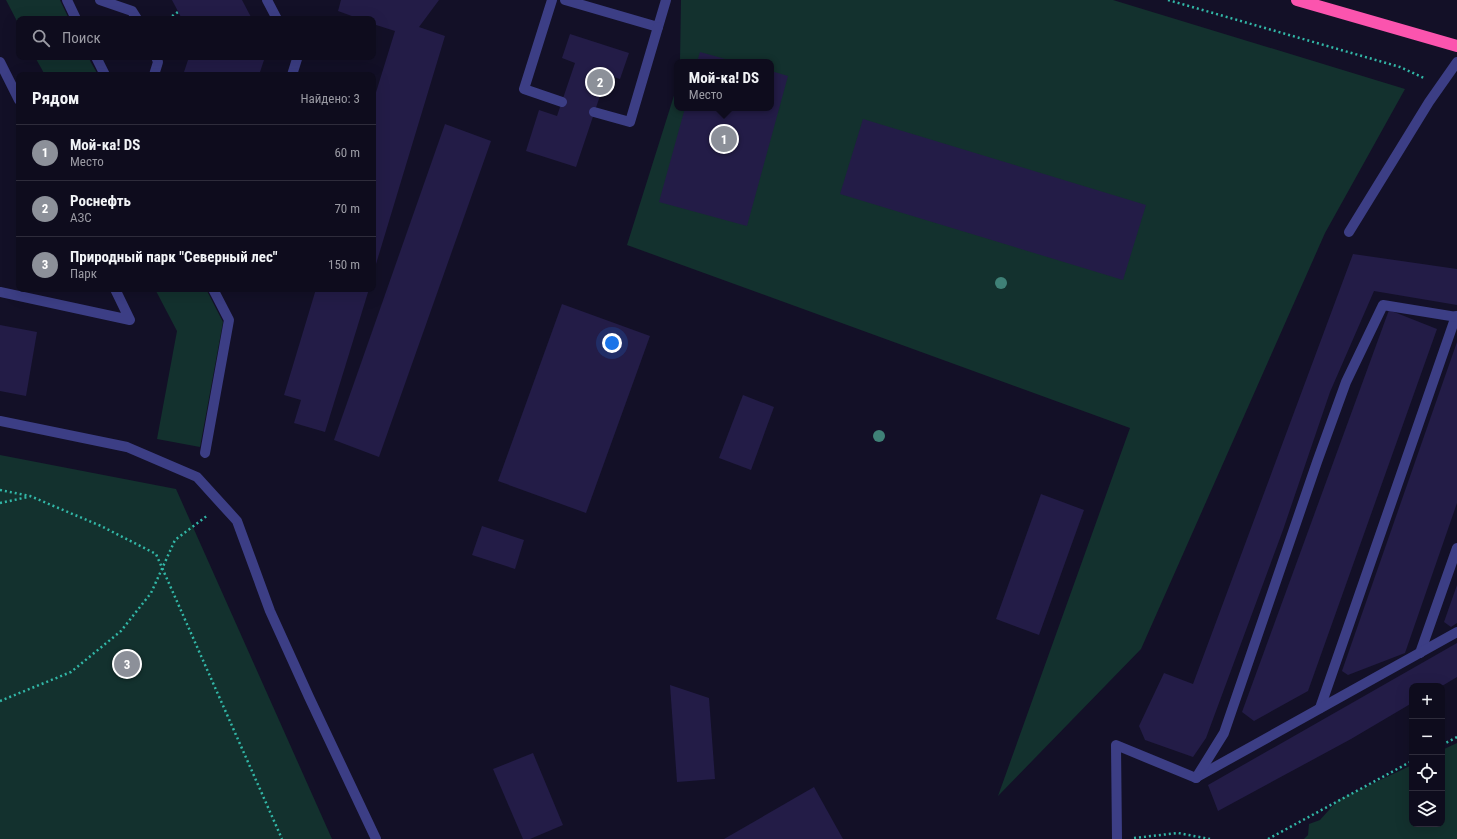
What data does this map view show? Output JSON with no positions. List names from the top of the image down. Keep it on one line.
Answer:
{"page":{"search":"Поиск","popup":["Мой-ка! DS","Место"],"pins":["2","1","3"],"heading":["Рядом","Найдено: 3"],"list":[{"mark":"1","name":"Мой-ка! DS","note":"Место","value":"60 m"},{"mark":"2","name":"Роснефть","note":"АЗС","value":"70 m"},{"mark":"3","name":"Природный парк \"Северный лес\"","note":"Парк","value":"150 m"}],"map_buttons":["+","−"]}}
